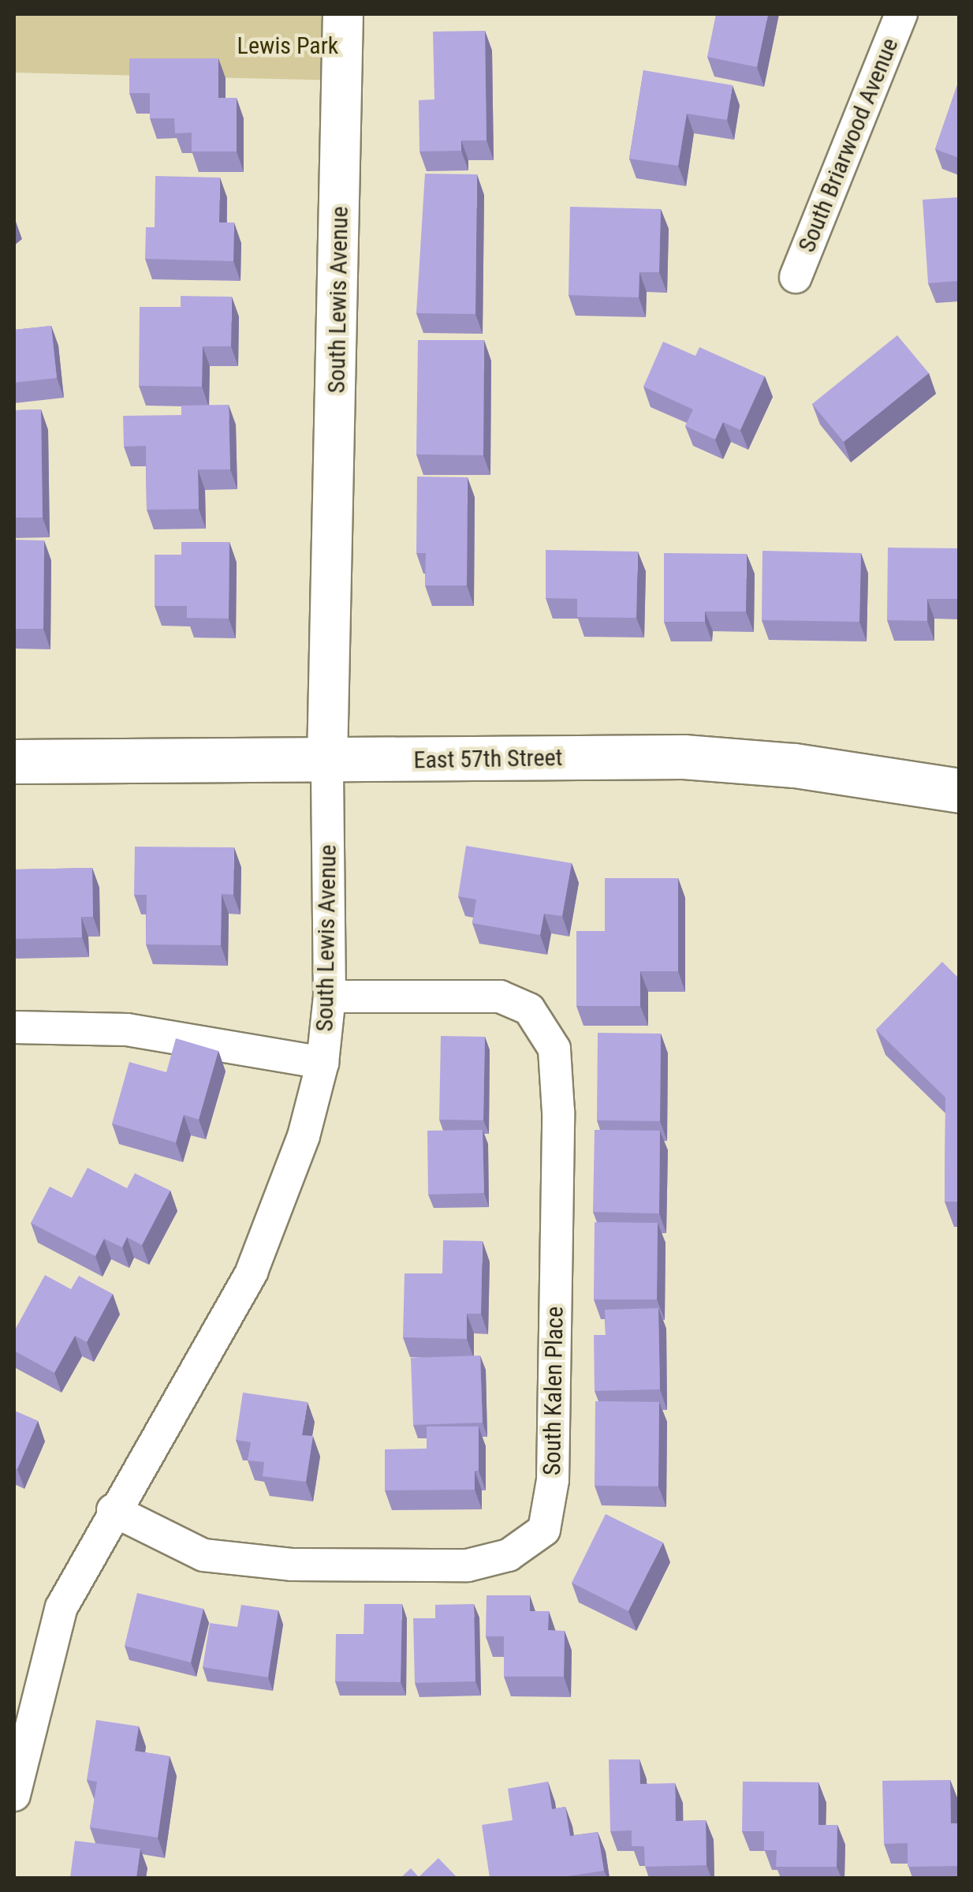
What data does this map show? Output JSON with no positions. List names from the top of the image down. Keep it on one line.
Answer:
{"streets":{"main road":["East 57th Street"],"street":["South Briarwood Avenue","South Lewis Avenue","South Kalen Place"]},"crossings":[["South Lewis Avenue","East 57th Street"],["South Lewis Avenue","South Kalen Place"]],"parks":["Lewis Park"]}
